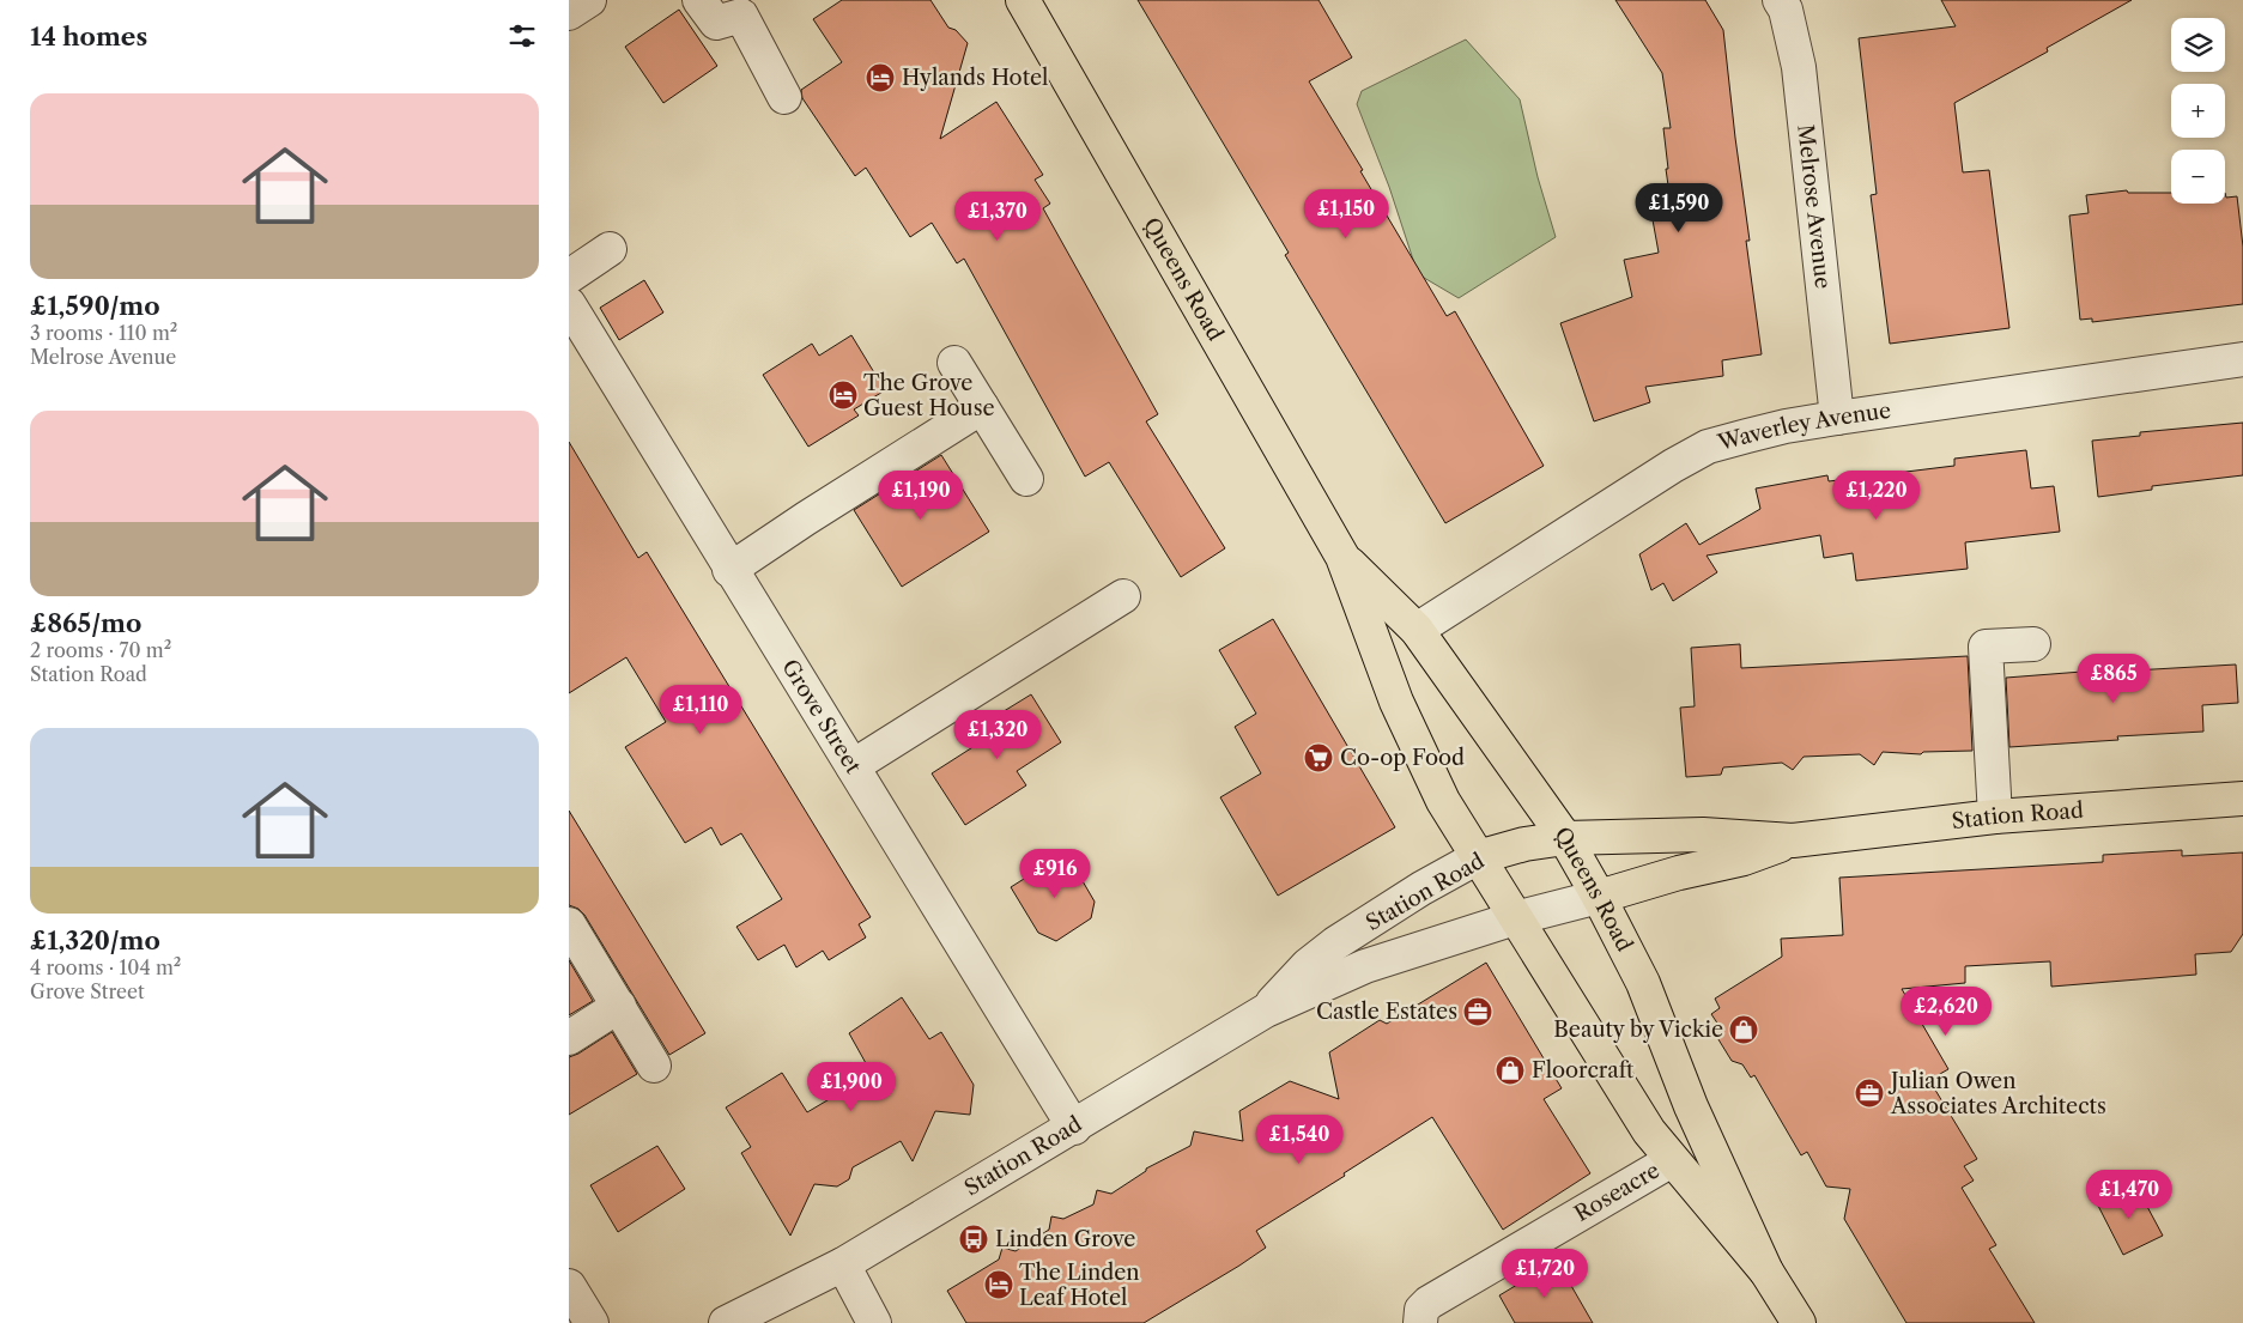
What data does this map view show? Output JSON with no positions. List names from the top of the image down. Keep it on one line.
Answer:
{"streets":{"main road":["Queens Road","Station Road"],"street":["Melrose Avenue","Waverley Avenue","Grove Street","Roseacre"]},"crossings":[["Melrose Avenue","Waverley Avenue"],["Queens Road","Waverley Avenue"],["Queens Road","Station Road"],["Queens Road","Roseacre"],["Grove Street","Station Road"]],"places":{"hotel":["Hylands Hotel","The Grove Guest House","The Linden Leaf Hotel"],"supermarket":["Co-op Food"],"office":["Castle Estates","Julian Owen Associates Architects"],"shop":["Beauty by Vickie","Floorcraft"],"bus stop":["Linden Grove"]},"page":{"heading":"14 homes","map_buttons":["+","−"],"list":[{"name":"£1,590/mo","note":"3 rooms · 110 m² · Melrose Avenue"},{"name":"£865/mo","note":"2 rooms · 70 m² · Station Road"},{"name":"£1,320/mo","note":"4 rooms · 104 m² · Grove Street"}],"price":["£1,590","£1,150","£1,370","£1,190","£1,220","£865","£1,110","£1,320","£916","£2,620","£1,900","£1,540","£1,470","£1,720"]}}
